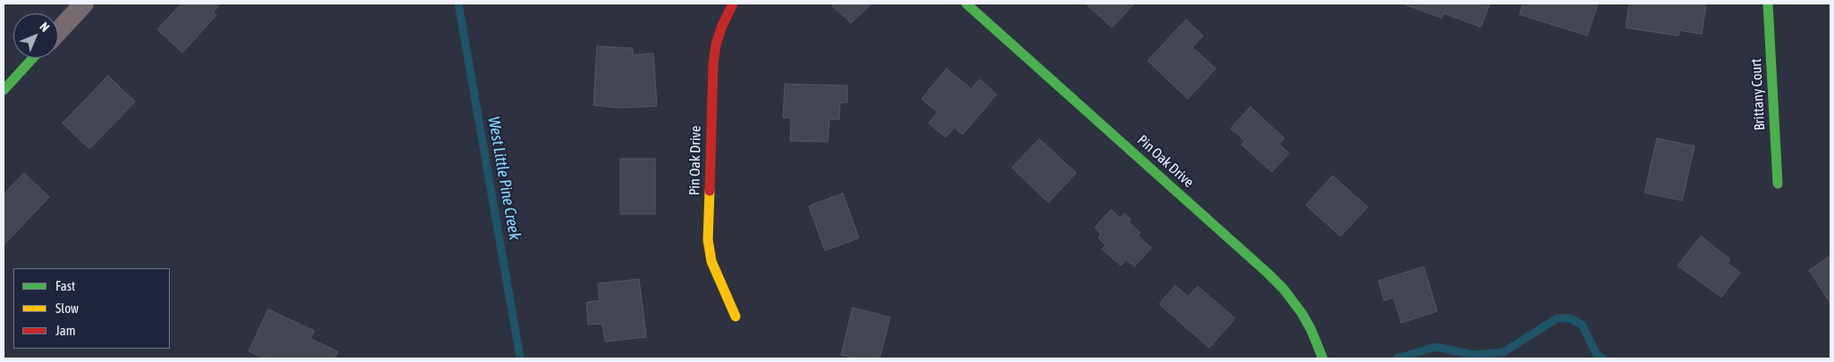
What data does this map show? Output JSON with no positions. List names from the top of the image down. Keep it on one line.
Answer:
{"streets":{"street":["Brittany Court","Pin Oak Drive"]},"water":["West Little Pine Creek"],"legend":["Fast","Slow","Jam"],"north":"top right"}
